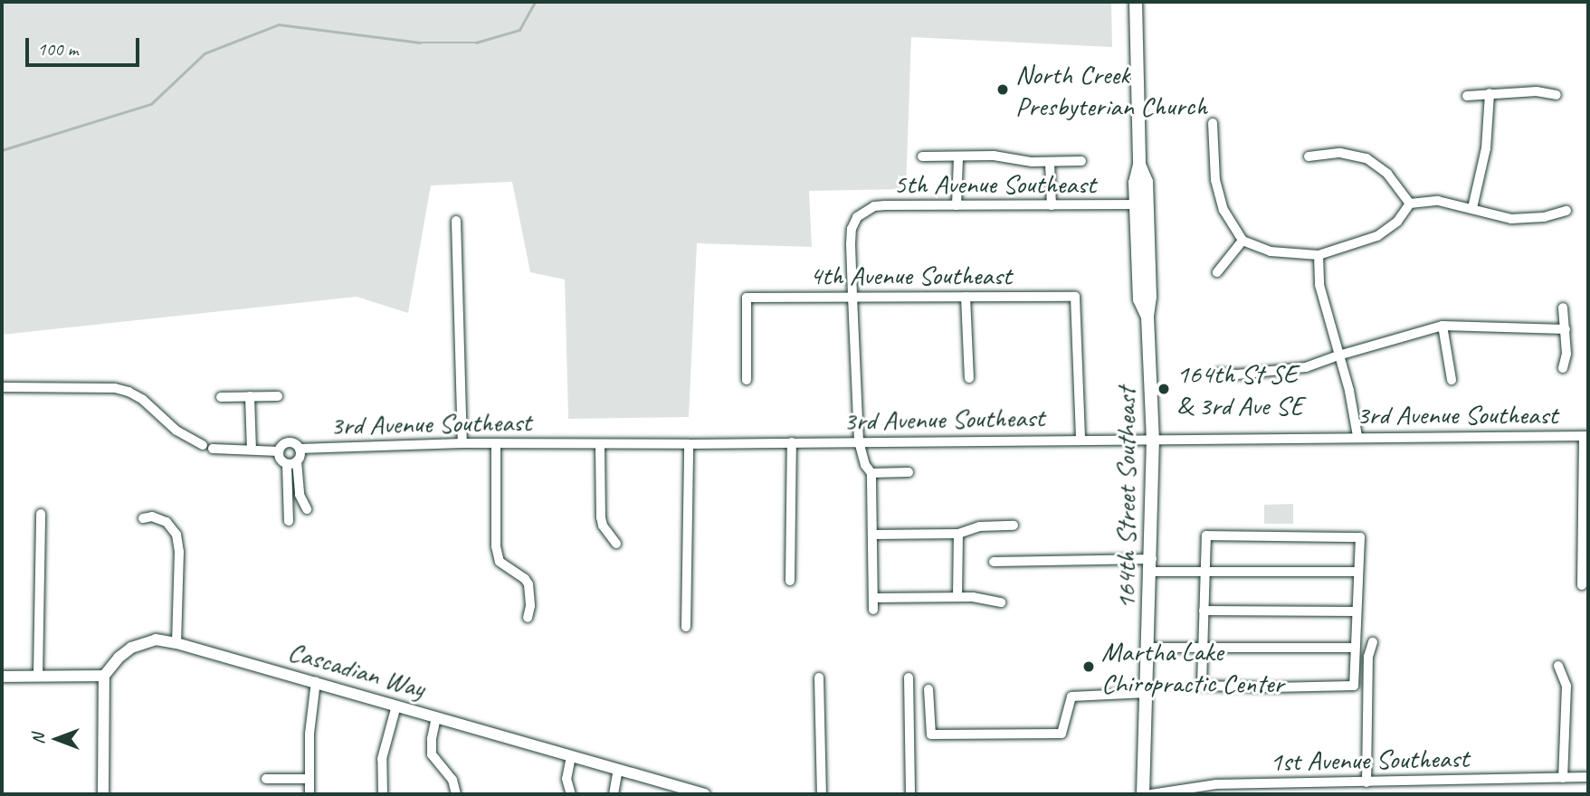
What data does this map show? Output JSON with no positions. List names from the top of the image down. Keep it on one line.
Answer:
{"streets":{"main road":["164th Street Southeast"],"street":["5th Avenue Southeast","4th Avenue Southeast","3rd Avenue Southeast","Cascadian Way","1st Avenue Southeast"]},"crossings":[["5th Avenue Southeast","4th Avenue Southeast"],["5th Avenue Southeast","164th Street Southeast"],["4th Avenue Southeast","3rd Avenue Southeast"],["3rd Avenue Southeast","164th Street Southeast"]],"places":["North Creek Presbyterian Church","164th St SE & 3rd Ave SE","Martha Lake Chiropractic Center"],"scale_bar":"100 m","north":"left"}
